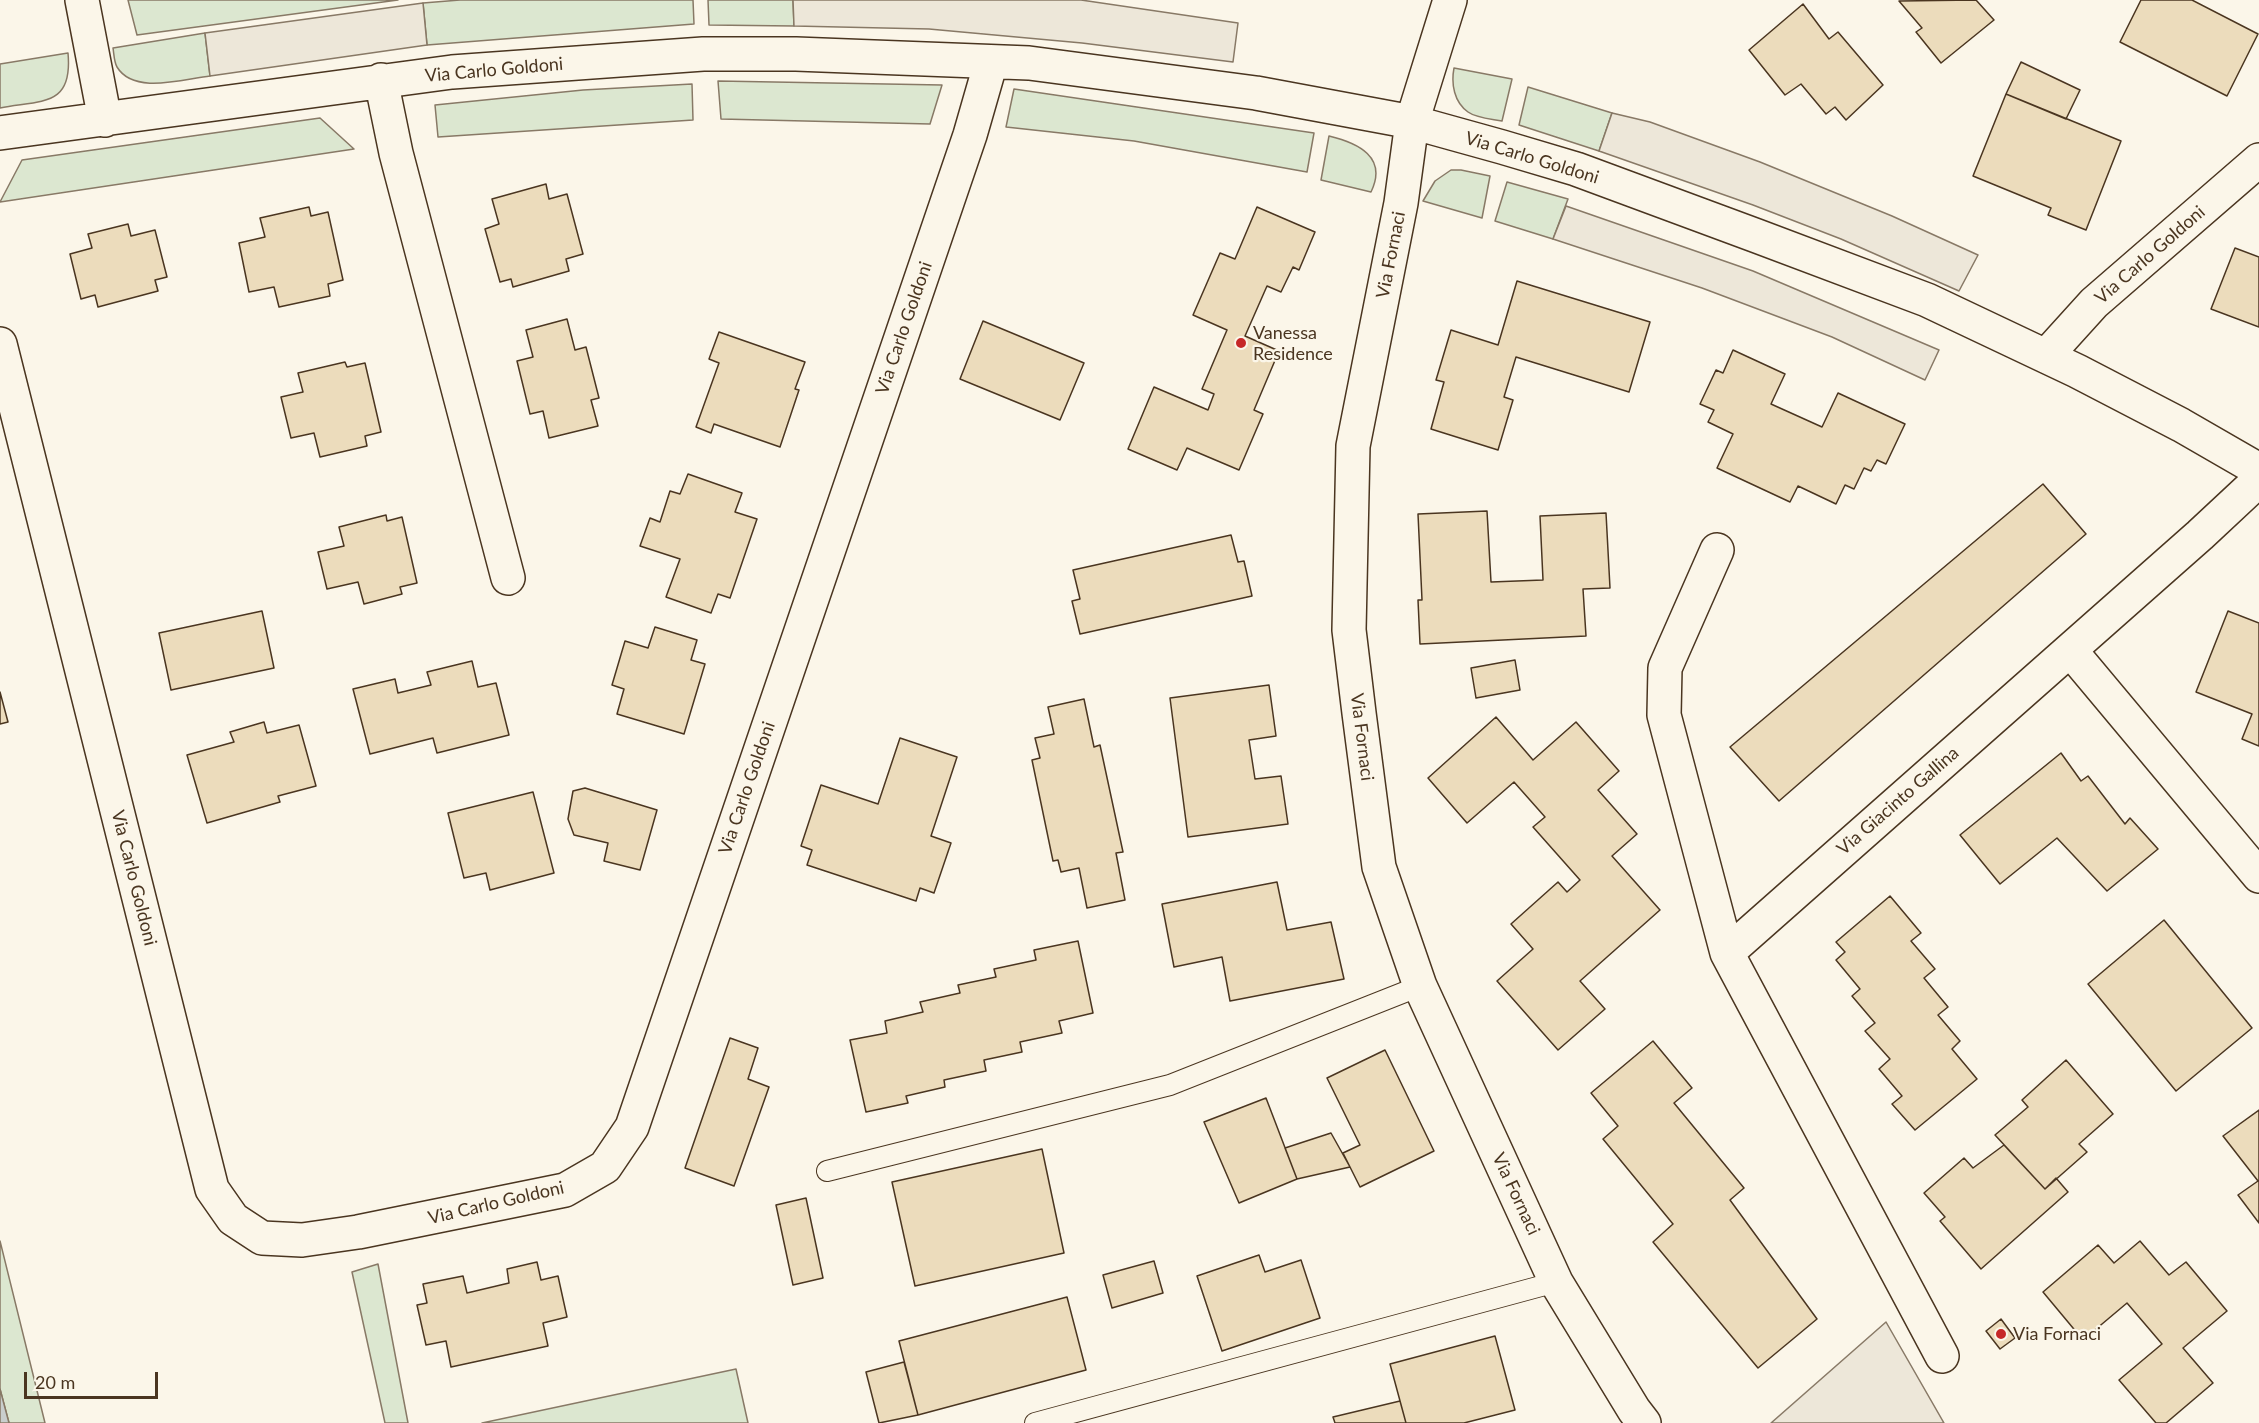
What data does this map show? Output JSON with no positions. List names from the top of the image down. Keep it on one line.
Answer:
{"streets":{"street":["Via Carlo Goldoni","Via Fornaci","Via Giacinto Gallina"]},"crossings":[["Via Carlo Goldoni","Via Fornaci"]],"places":["Vanessa Residence","Via Fornaci"],"scale_bar":"20 m"}
